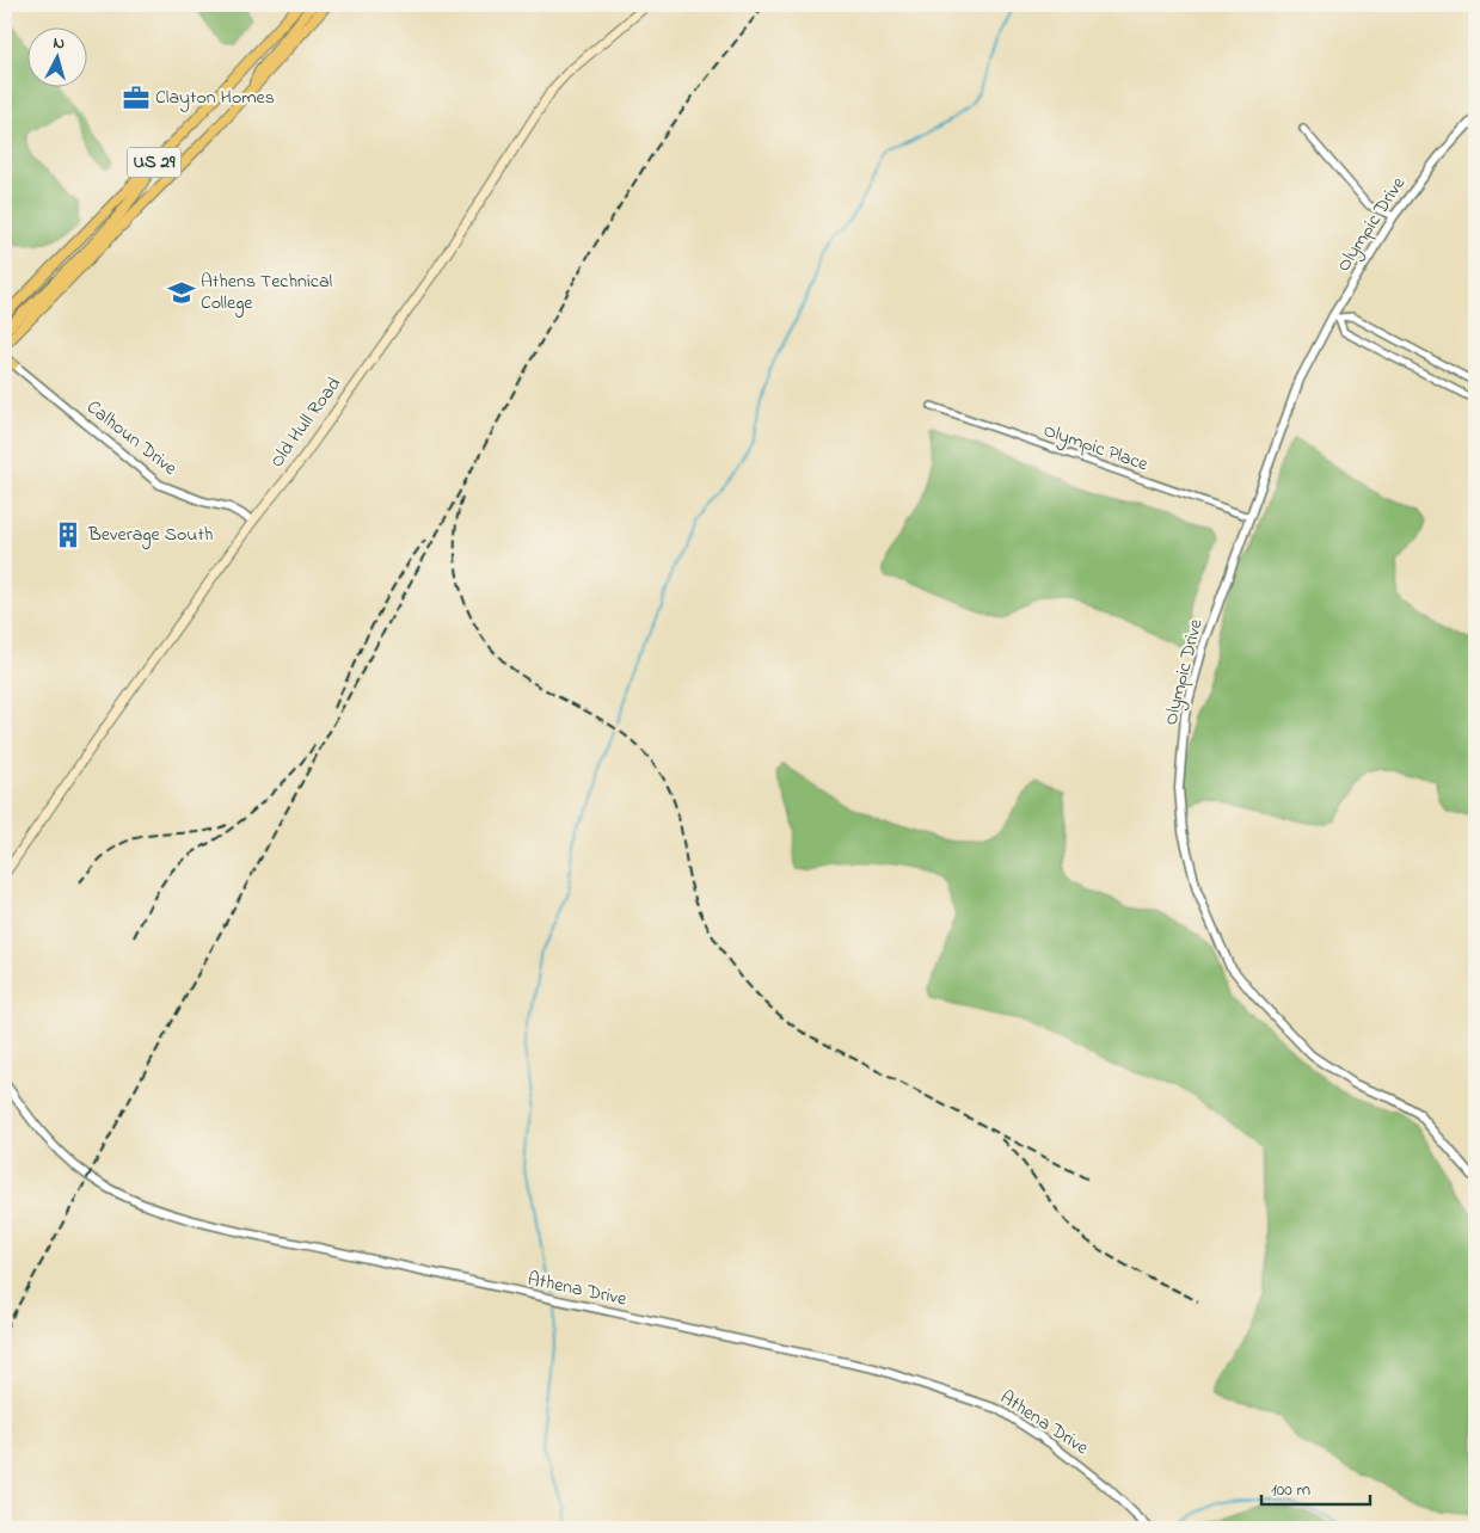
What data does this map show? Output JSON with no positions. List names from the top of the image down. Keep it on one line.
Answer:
{"streets":{"highway":["US 29"],"main road":["Old Hull Road"],"street":["Olympic Drive","Calhoun Drive","Olympic Place","Athena Drive"]},"crossings":[["Olympic Drive","Olympic Place"],["Old Hull Road","Calhoun Drive"]],"places":{"office":["Clayton Homes"],"school or university":["Athens Technical College"],"building":["Beverage South"]},"scale_bar":"100 m","north":"top"}
